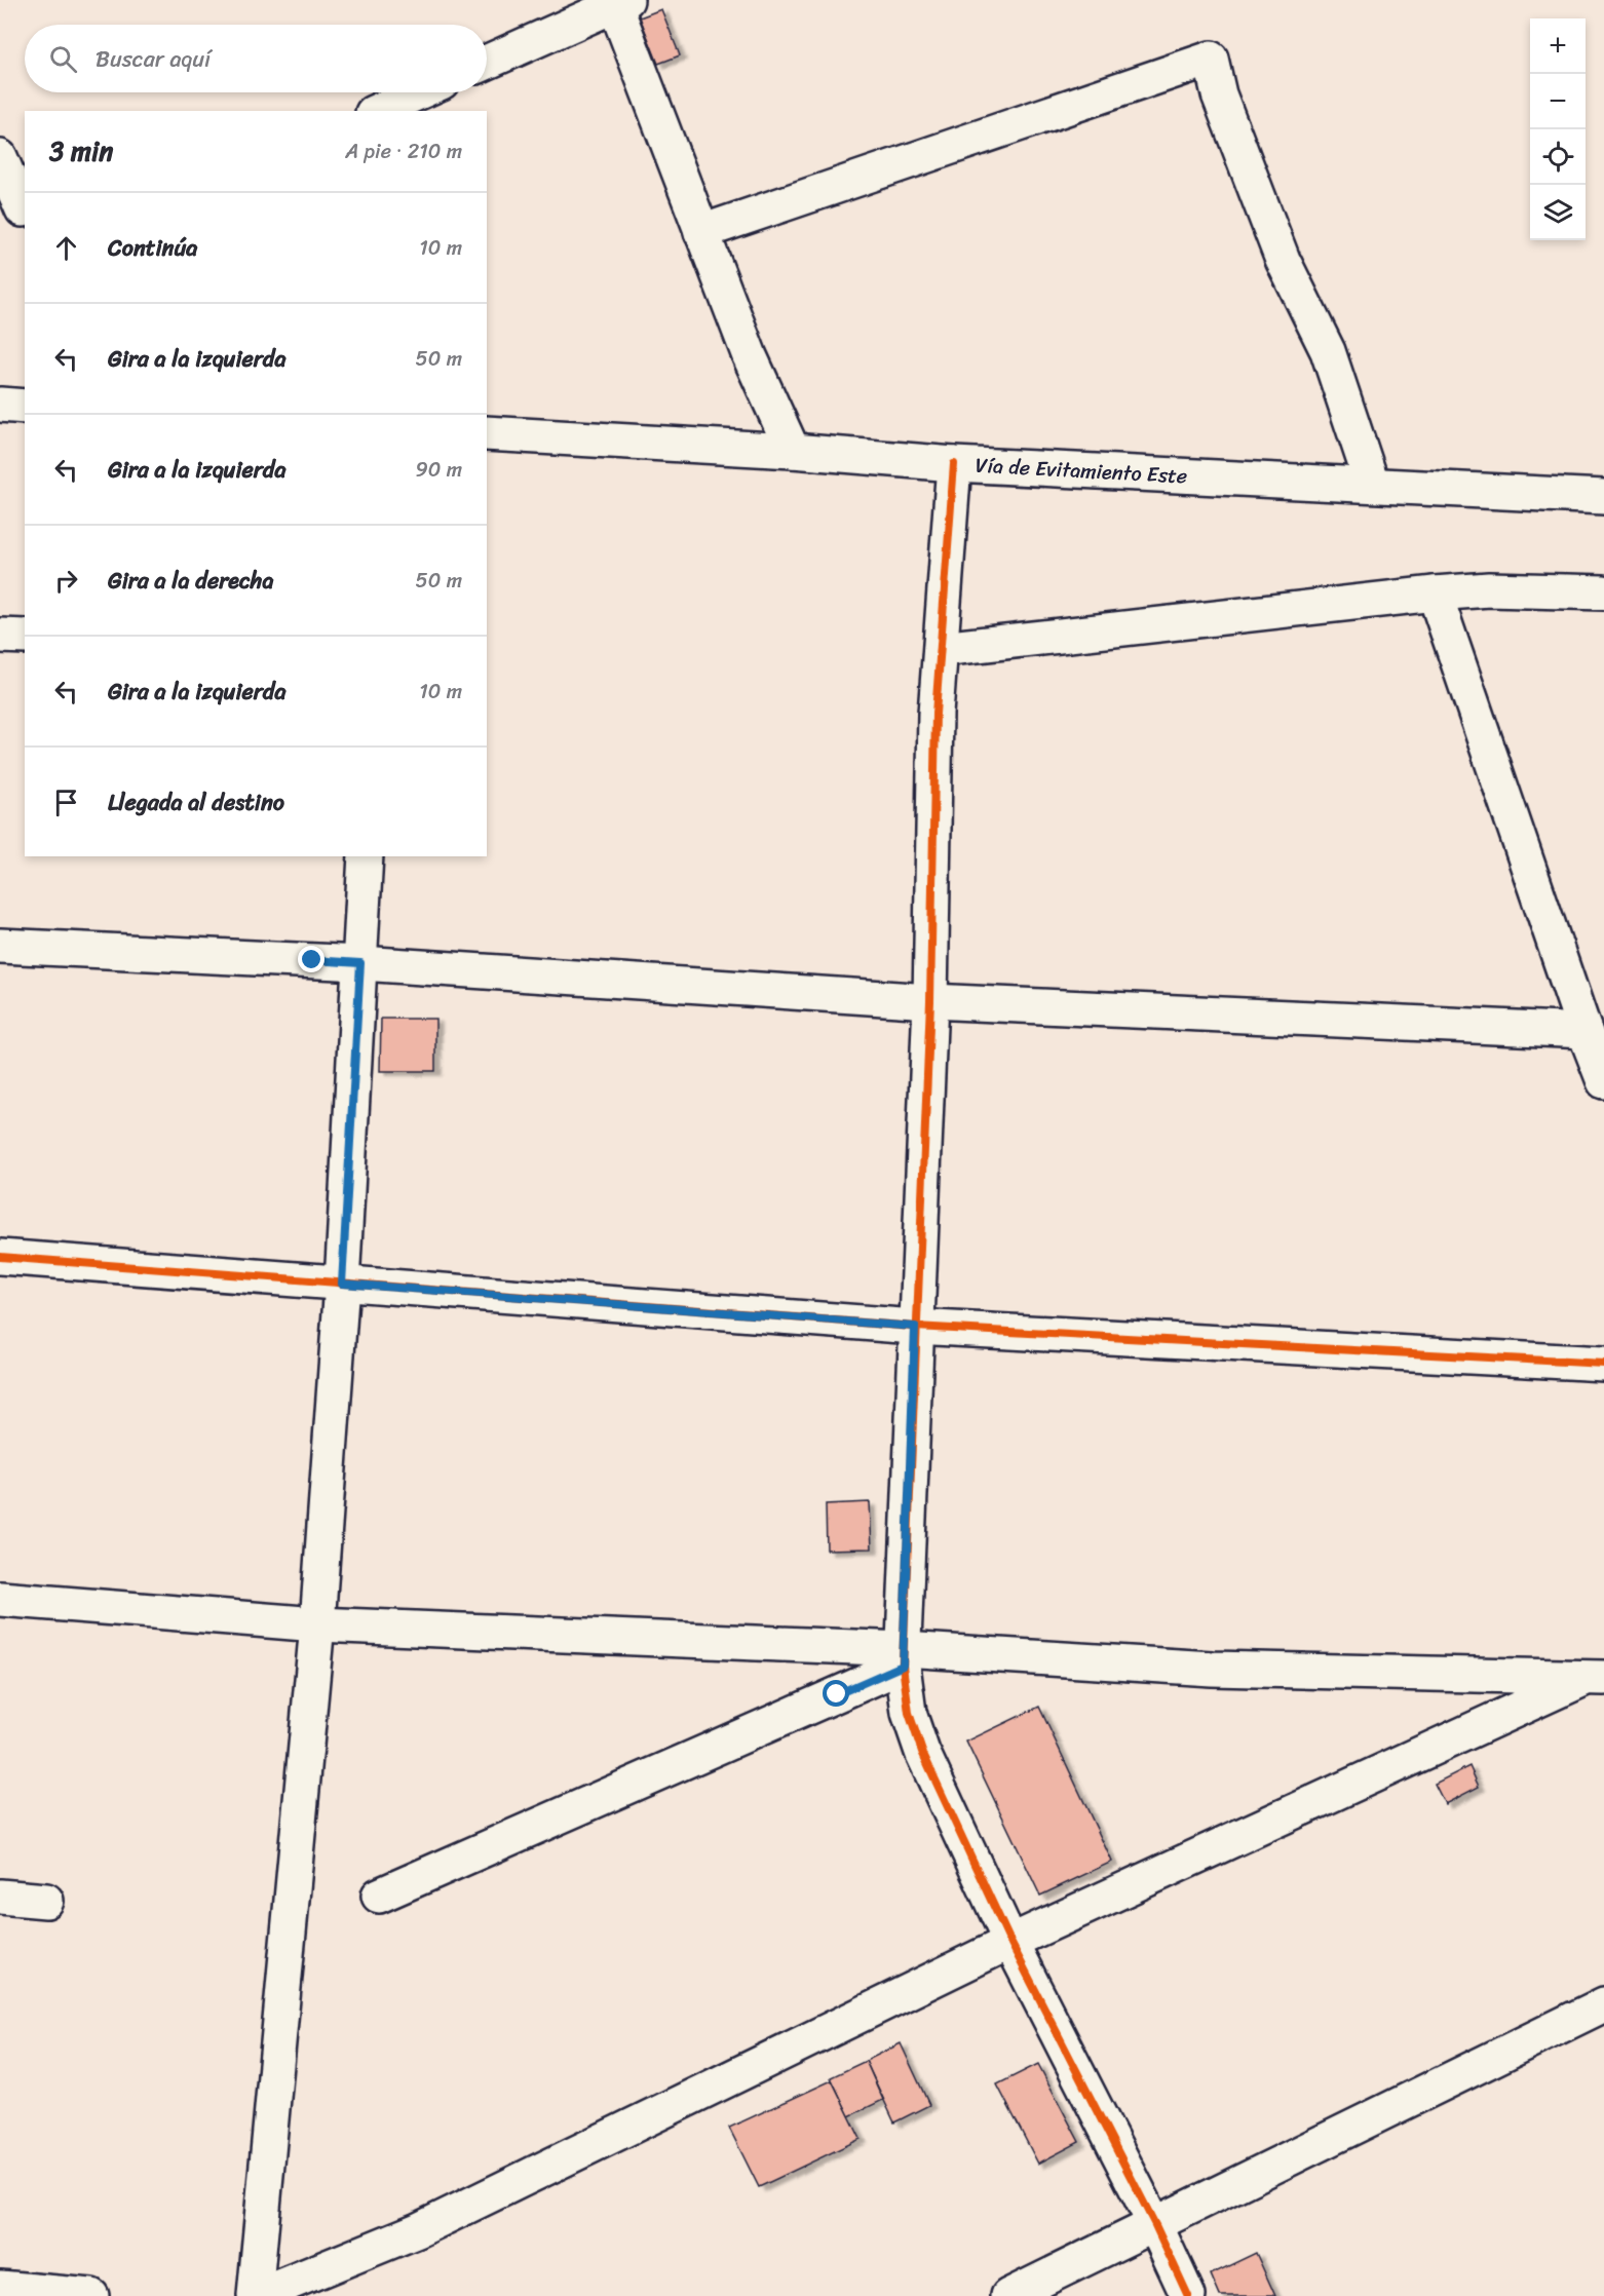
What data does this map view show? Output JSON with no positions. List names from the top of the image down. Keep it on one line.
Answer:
{"streets":{"main road":["Vía de Evitamiento Este"]},"page":{"map_buttons":["+","−"],"search":"Buscar aquí","heading":["3 min","A pie · 210 m"],"list":[["Continúa","10 m"],["Gira a la izquierda","50 m"],["Gira a la izquierda","90 m"],["Gira a la derecha","50 m"],["Gira a la izquierda","10 m"],"Llegada al destino"]}}
